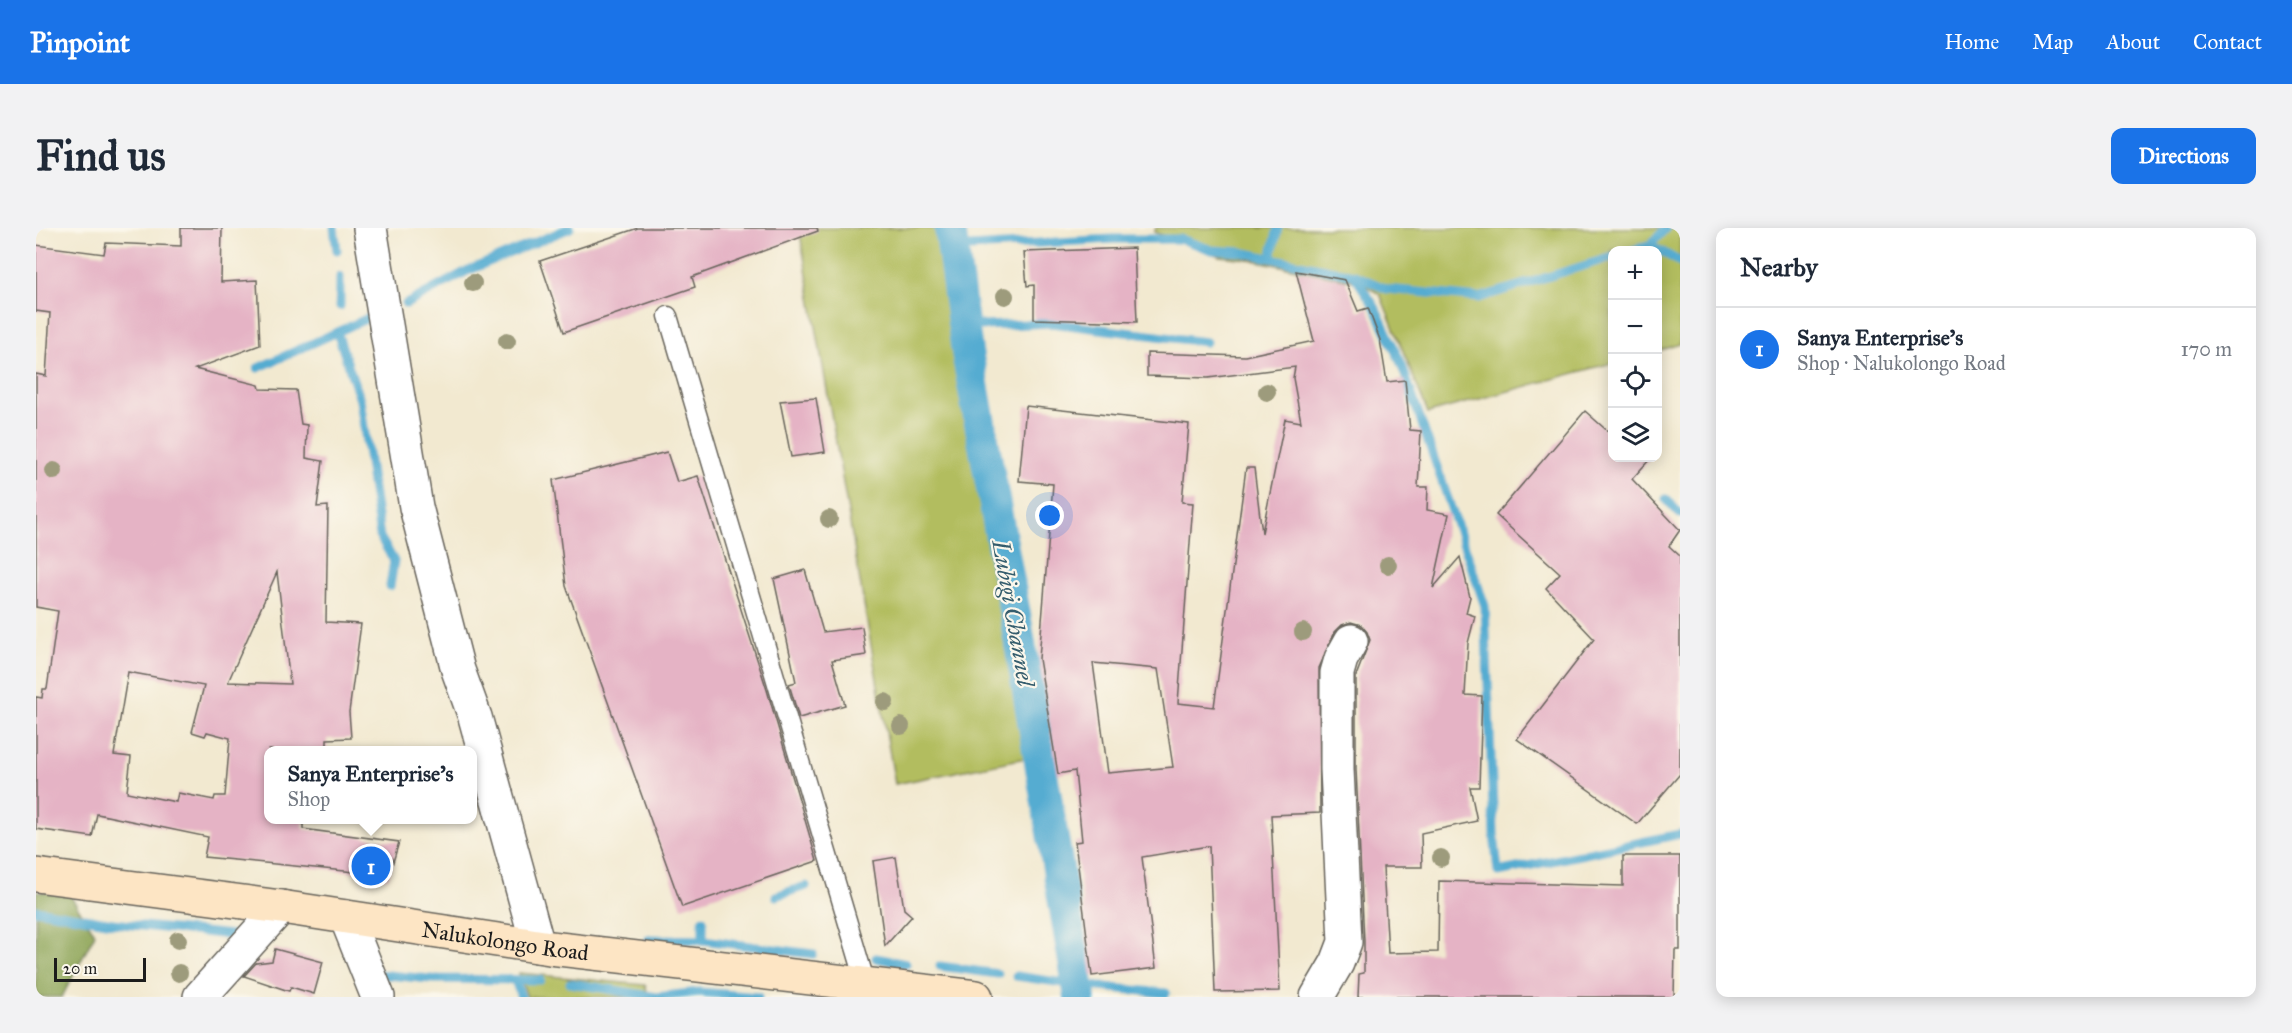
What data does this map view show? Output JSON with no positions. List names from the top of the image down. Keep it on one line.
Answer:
{"streets":{"street":["Nalukolongo Road"]},"water":["Lubigi Channel"],"scale_bar":"20 m","page":{"header":"Pinpoint","nav":["Home","Map","About","Contact"],"buttons":"Directions","title":"Find us","heading":"Nearby","map_buttons":["+","−"],"list":[{"mark":"1","name":"Sanya Enterprise's","note":"Shop · Nalukolongo Road","value":"170 m"}],"popup":["Sanya Enterprise's","Shop"],"pins":"1","scale":"20 m"}}
